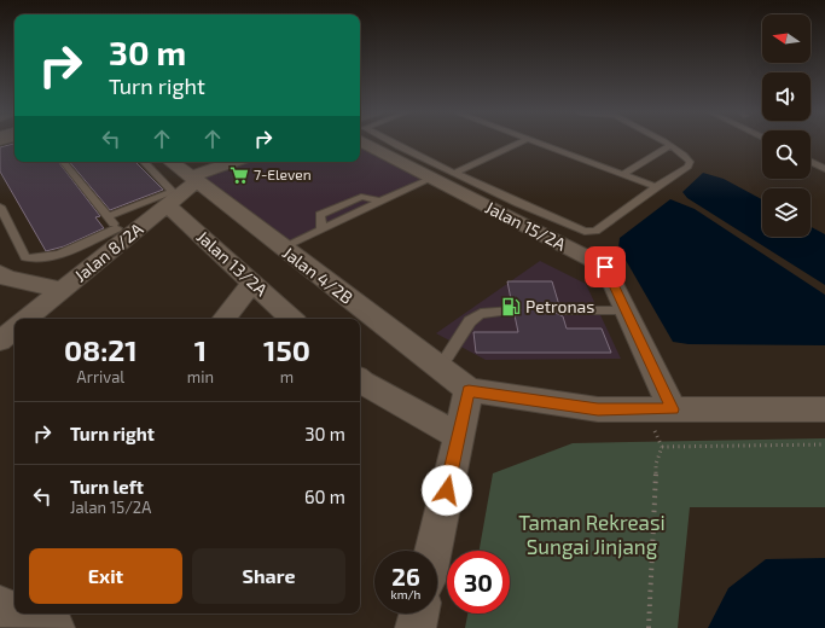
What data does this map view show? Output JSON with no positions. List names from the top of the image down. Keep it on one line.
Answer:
{"streets":{"street":["Jalan 15/2A","Jalan 8/2A","Jalan 13/2A","Jalan 4/2B"]},"crossings":[["Jalan 8/2A","Jalan 13/2A"],["Jalan 8/2A","Jalan 4/2B"]],"parks":["Taman Rekreasi Sungai Jinjang"],"places":{"supermarket":["7-Eleven"],"fuel station":["Petronas"]},"north":"left","page":{"turn":["30 m","Turn right"],"eta":["08:21","Arrival","1","min","150","m"],"list":[{"name":"Turn right","value":"30 m"},{"name":"Turn left","note":"Jalan 15/2A","value":"60 m"}],"buttons":["Exit","Share"],"speed":"26 km/h","limit":"30"}}
